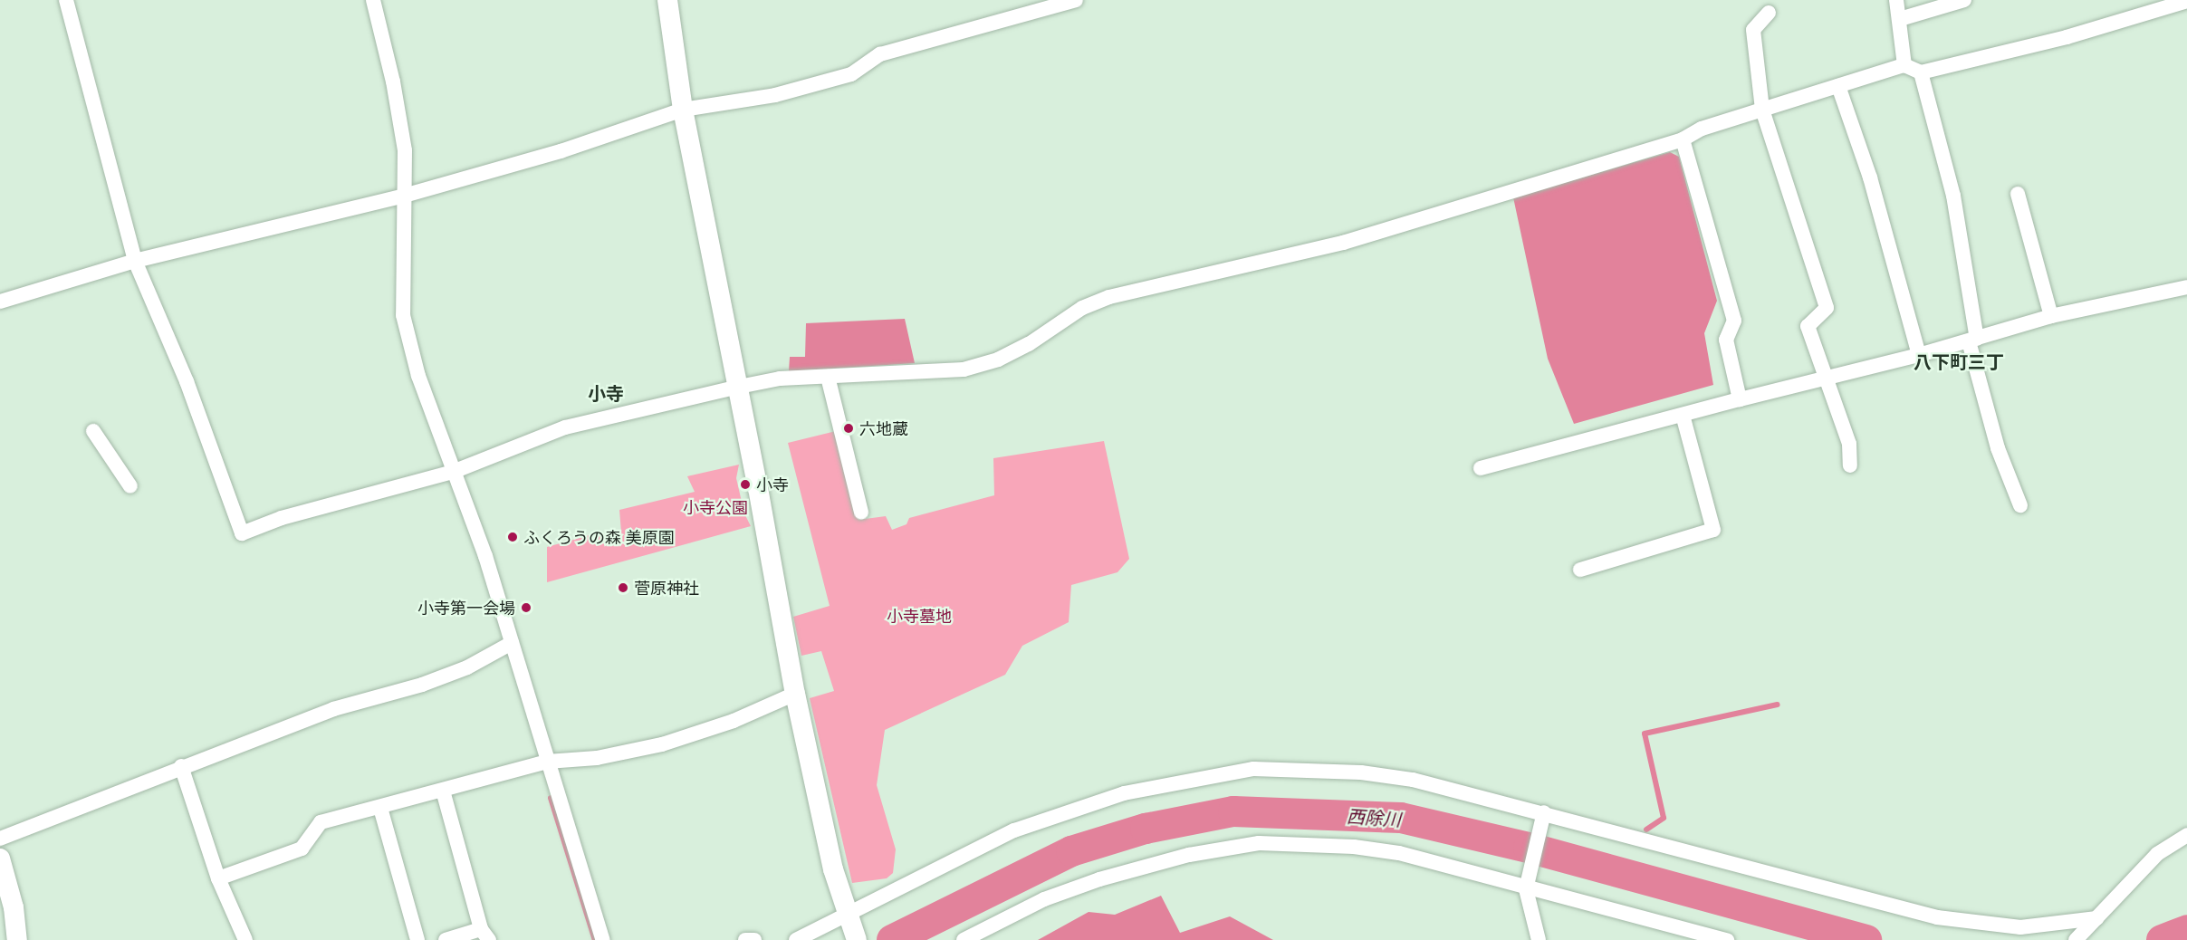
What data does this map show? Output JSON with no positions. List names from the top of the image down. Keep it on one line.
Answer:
{"districts":["八下町三丁","小寺"],"water":["西除川"],"parks":["小寺公園","小寺墓地"],"places":["六地蔵","小寺","ふくろうの森 美原園","菅原神社","小寺第一会場"]}
